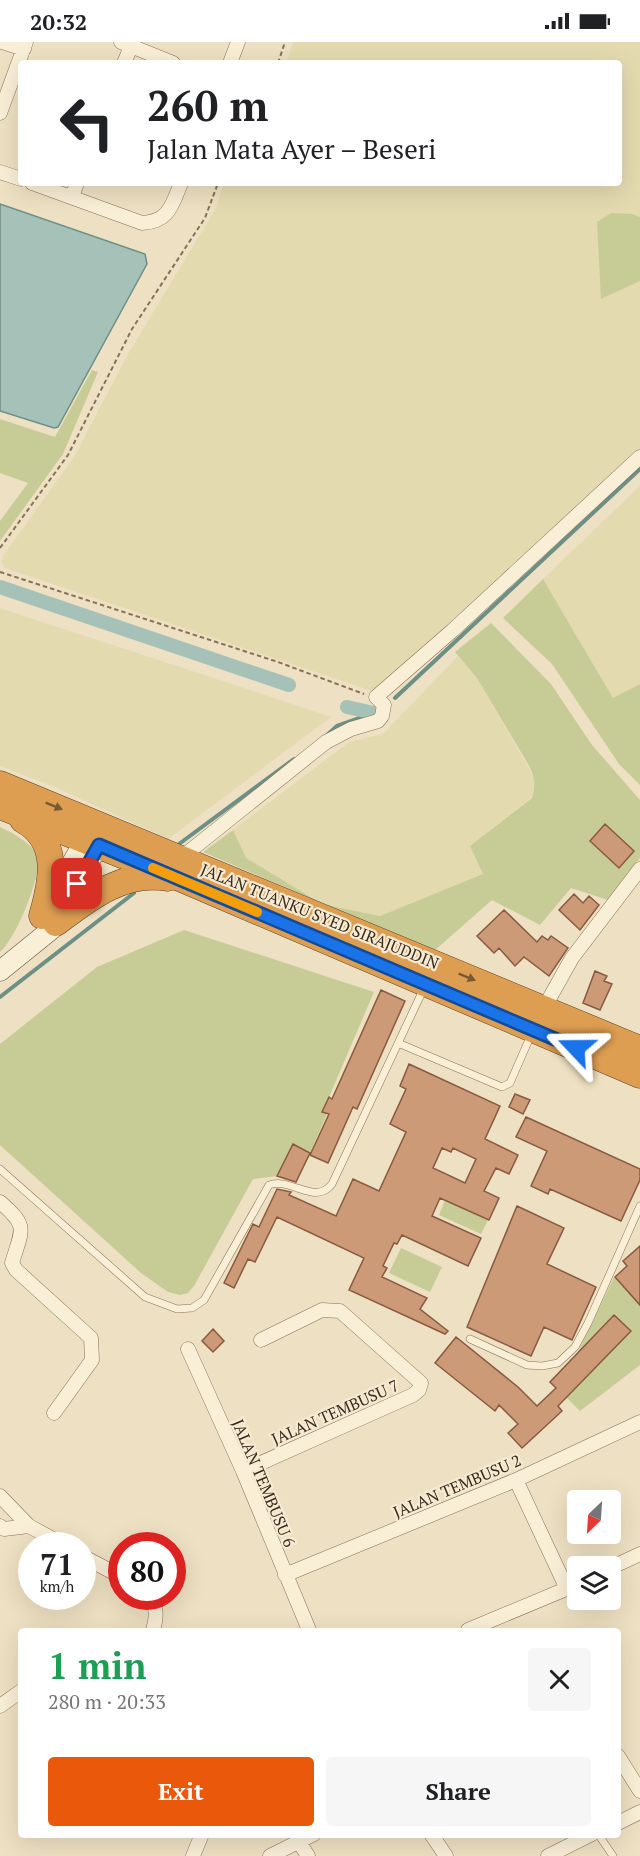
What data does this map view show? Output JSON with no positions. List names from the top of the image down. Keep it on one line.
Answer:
{"streets":{"highway":["JALAN TUANKU SYED SIRAJUDDIN"],"street":["JALAN TEMBUSU 7","JALAN TEMBUSU 6","JALAN TEMBUSU 2"]},"crossings":[["JALAN TEMBUSU 7","JALAN TEMBUSU 6"],["JALAN TEMBUSU 6","JALAN TEMBUSU 2"]],"north":"bottom left","page":{"status":"20:32","turn":["260 m","Jalan Mata Ayer – Beseri"],"speed":"71 km/h","limit":"80","heading":["1 min","280 m · 20:33"],"buttons":["Exit","Share"]}}
